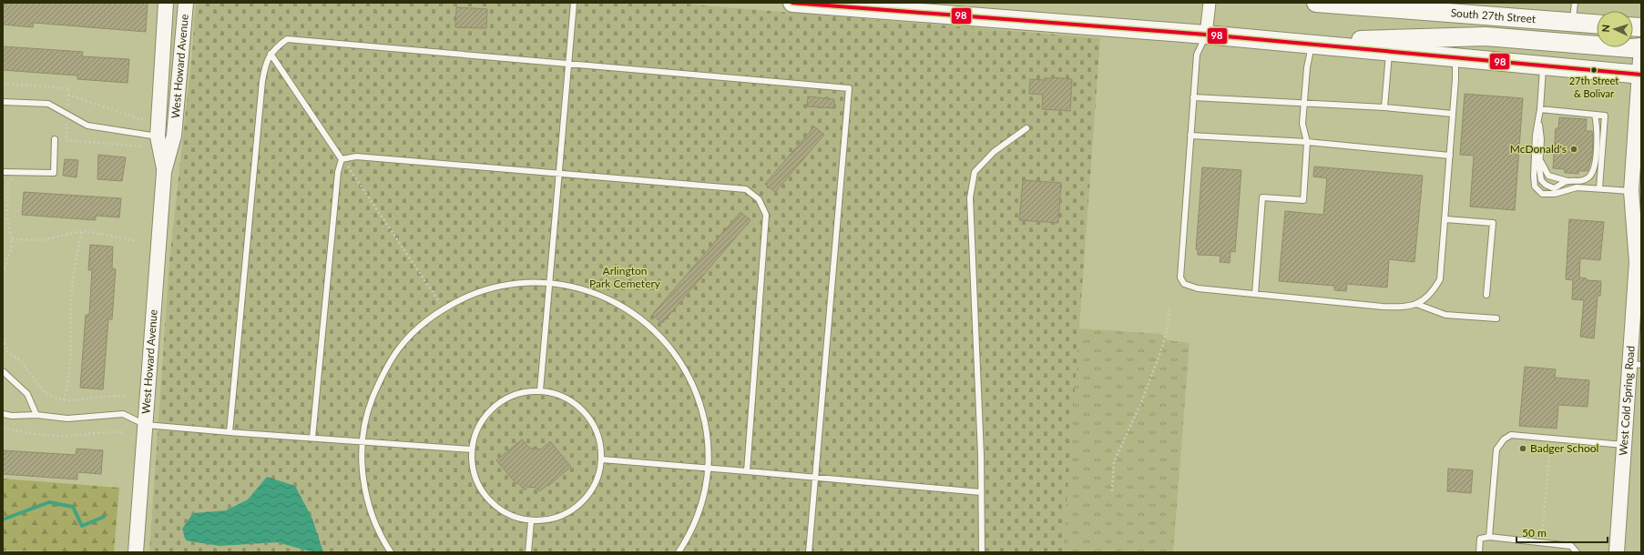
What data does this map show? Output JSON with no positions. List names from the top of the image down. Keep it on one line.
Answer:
{"streets":{"main road":["South 27th Street"],"street":["West Howard Avenue","West Cold Spring Road"]},"parks":["Arlington Park Cemetery"],"places":["27th Street & Bolivar","McDonald's","Badger School"],"lines":["transit line 98"],"scale_bar":"50 m","north":"left"}
